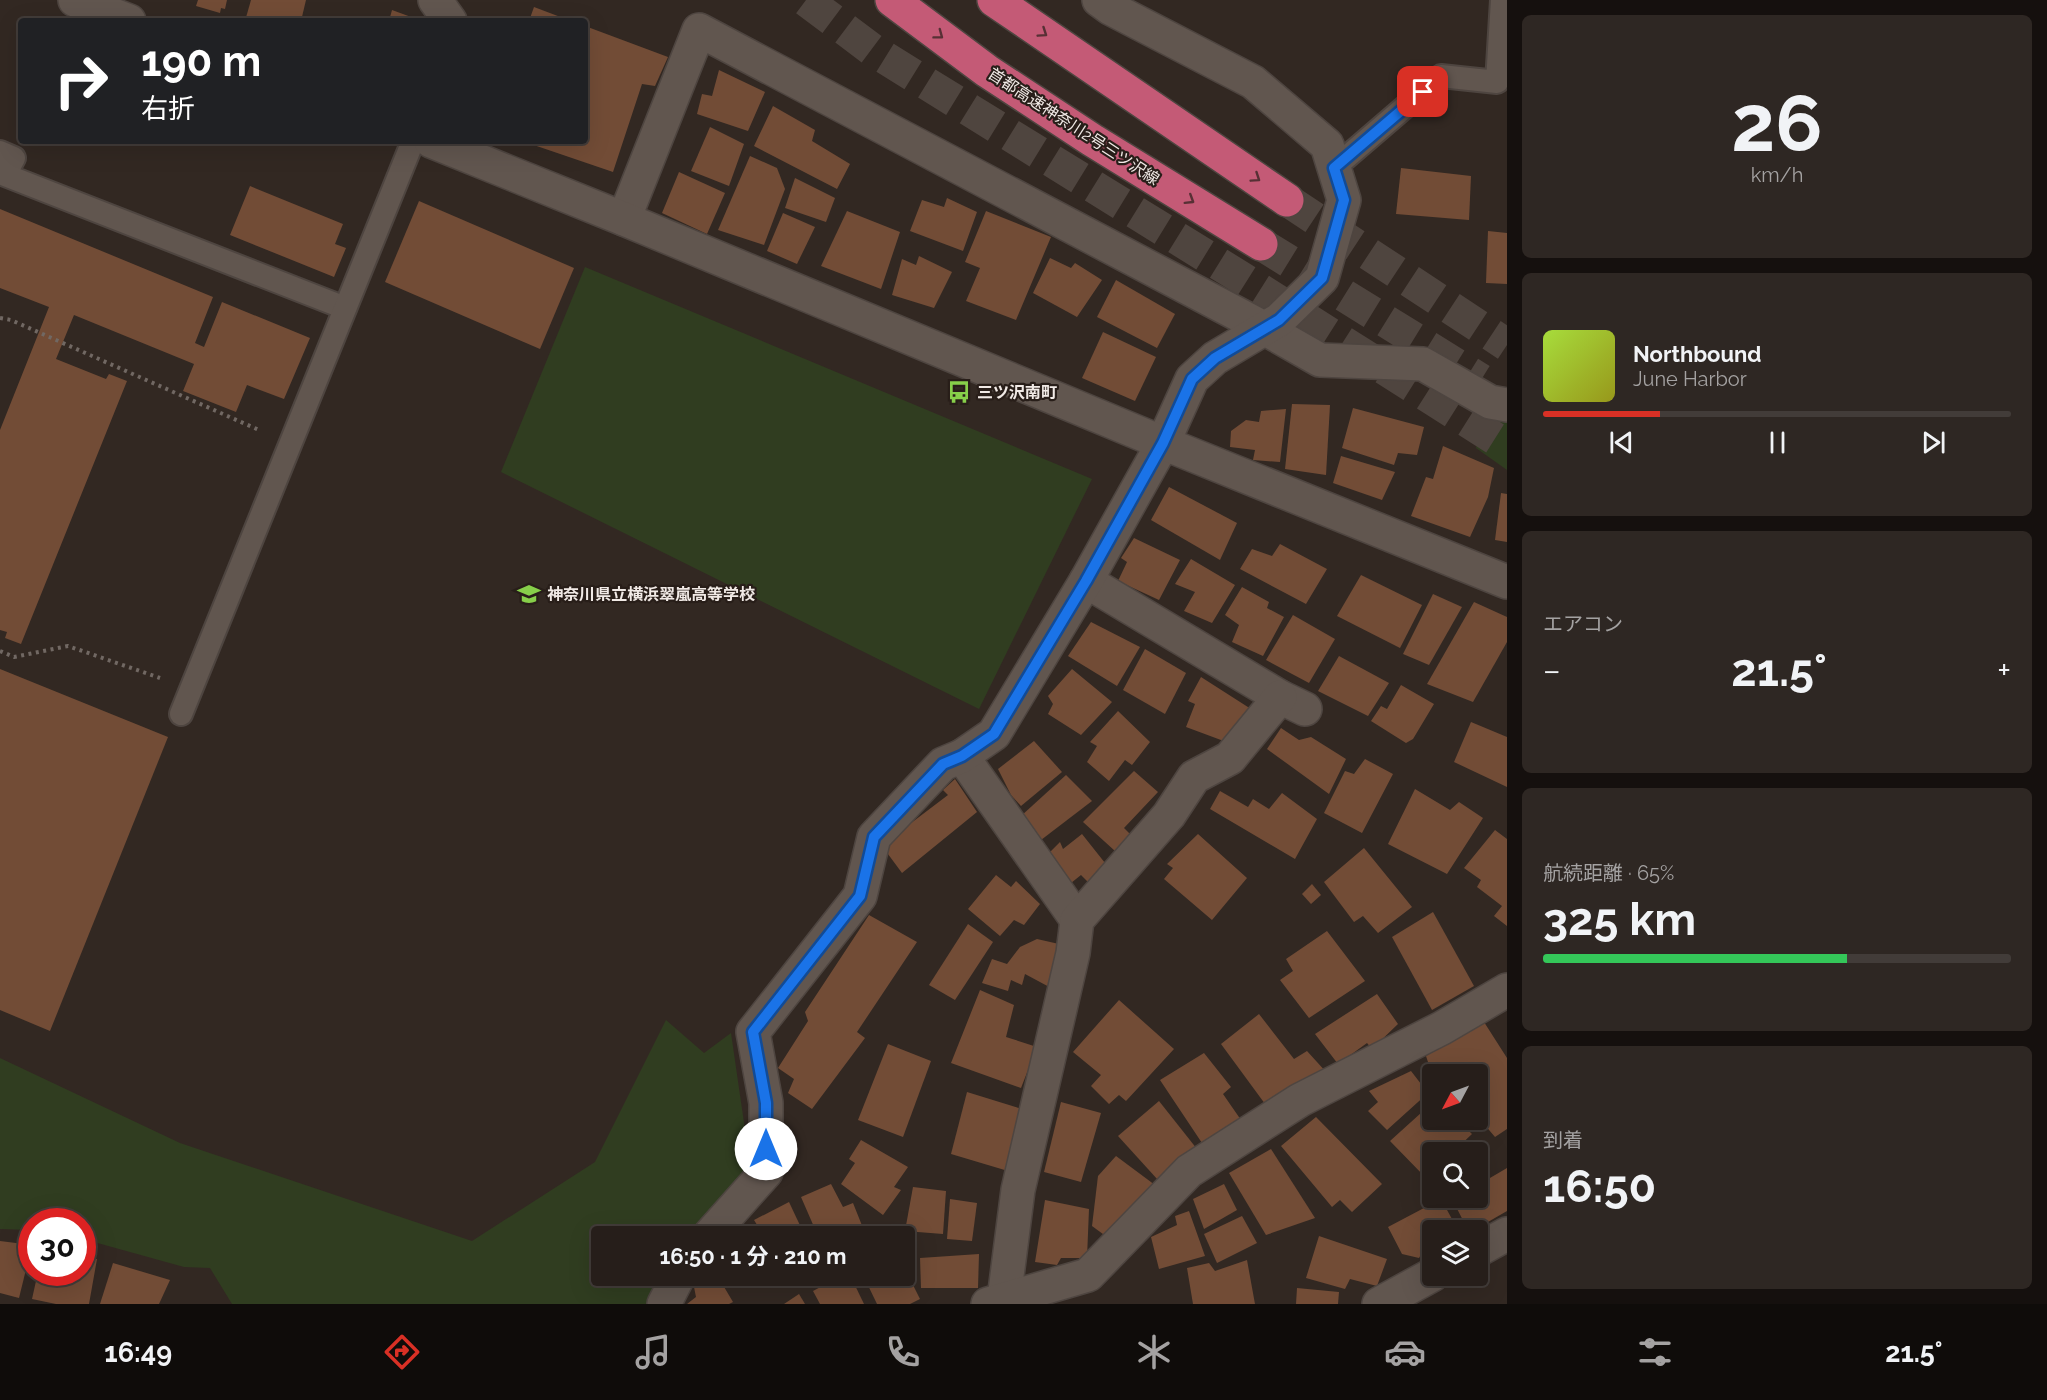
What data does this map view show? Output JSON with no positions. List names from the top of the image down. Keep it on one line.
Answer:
{"streets":{"highway":["首都高速神奈川2号三ツ沢線"]},"places":{"bus stop":["三ツ沢南町"],"school or university":["神奈川県立横浜翠嵐高等学校"]},"north":"bottom left","page":{"tile":[["26","km/h"],"エアコン",["航続距離 · 65%","325 km"],["到着","16:50"]],"turn":["190 m","右折"],"song":["Northbound","June Harbor"],"heat":["−","21.5°","+"],"limit":"30","trip":"16:50 · 1 分 · 210 m","tabs":["16:49","21.5°"]}}
